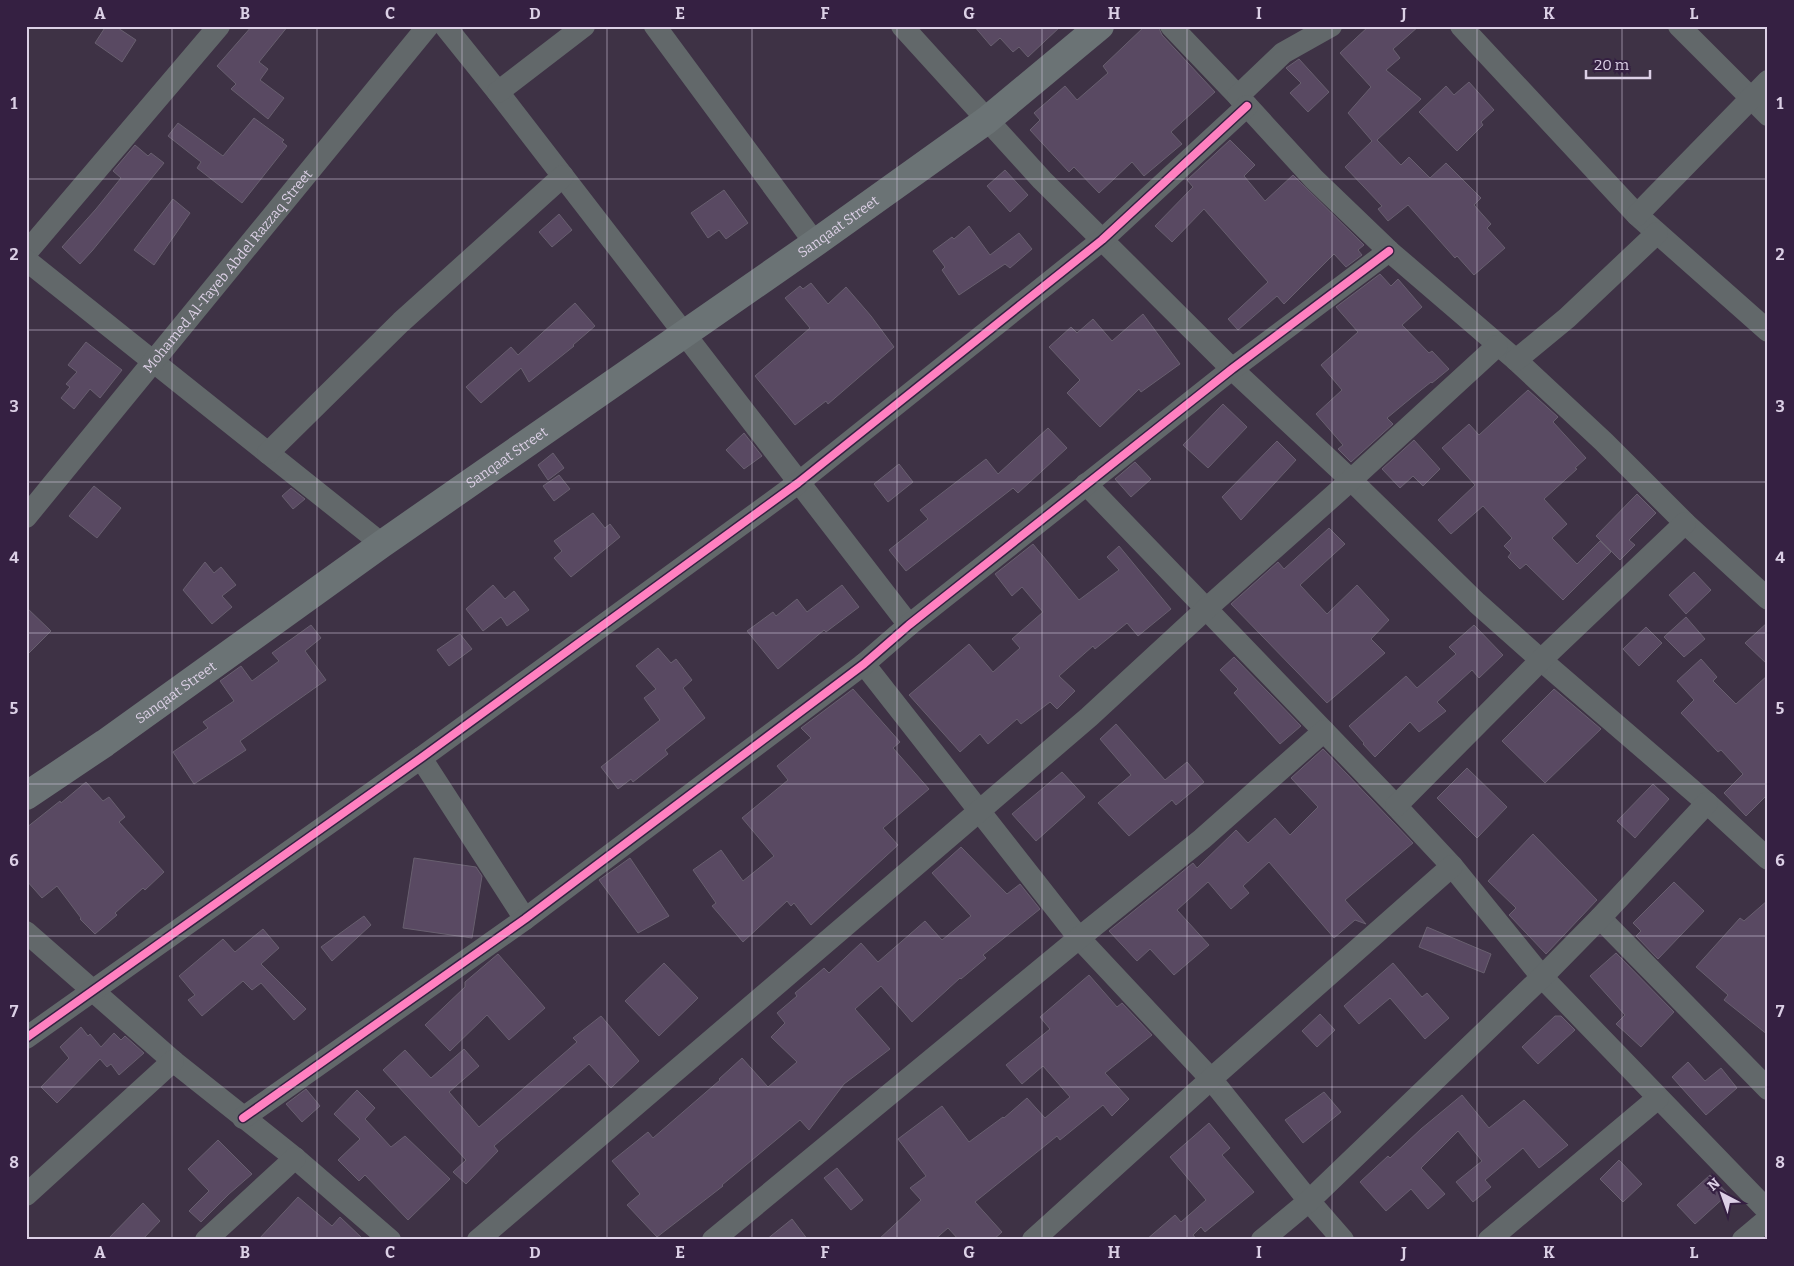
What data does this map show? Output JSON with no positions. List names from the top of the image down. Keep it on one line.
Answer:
{"streets":{"street":["Sanqaat Street","Mohamed Al-Tayeb Abdel Razzaq Street"]},"scale_bar":"20 m","north":"top left","grid":{"columns":["A","B","C","D","E","F","G","H","I","J","K","L"],"rows":["1","2","3","4","5","6","7","8"]}}
